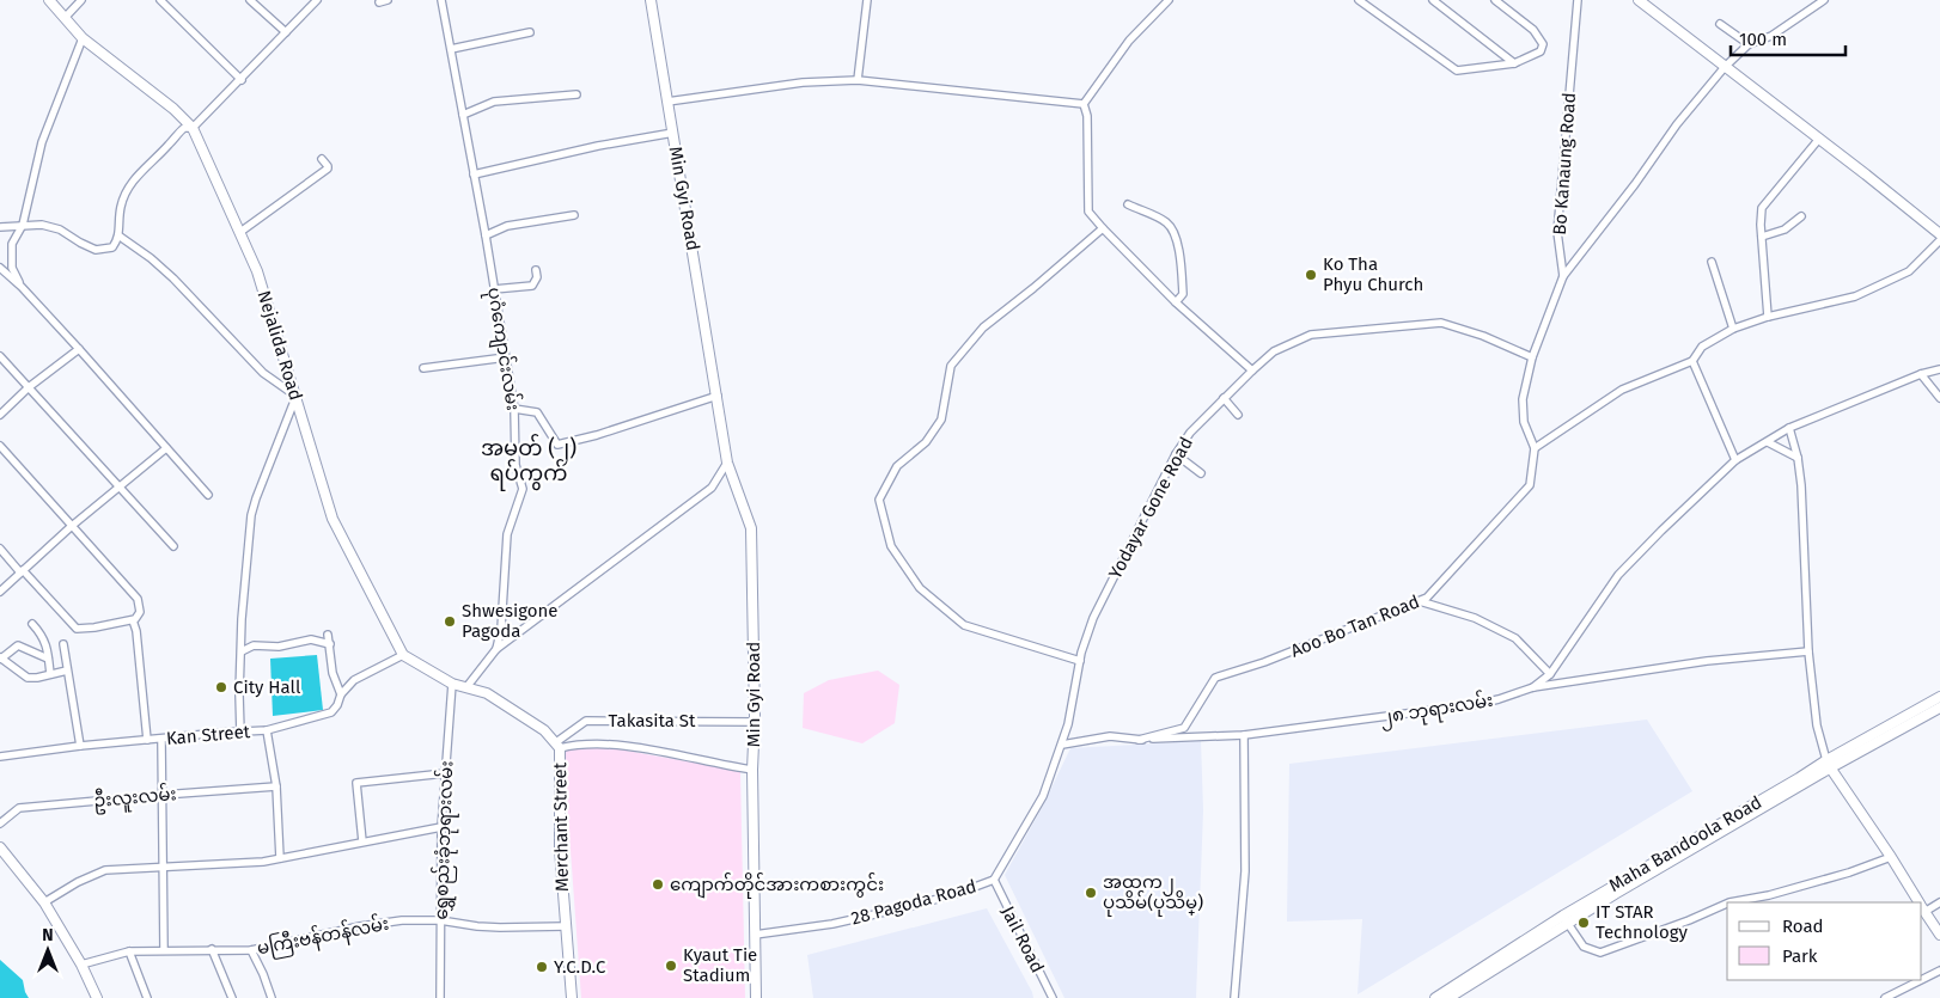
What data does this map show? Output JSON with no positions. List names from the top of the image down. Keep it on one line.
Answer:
{"streets":{"main road":["Min Gyi Road","Nejalida Road","Merchant Street","Maha Bandoola Road"],"street":["Bo Kanaung Road","ပုဂံကျောင်းလမ်း","Yodayar Gone Road","Aoo Bo Tan Road","၂၈ ဘုရားလမ်း","Takasita St","Kan Street","ဦးလူးလမ်း","ရွှေစည်းခုံဘုရားလမ်း","28 Pagoda Road","မကြီးဗန်တန်လမ်း","Jail Road"]},"crossings":[["Bo Kanaung Road","Yodayar Gone Road"],["Bo Kanaung Road","Aoo Bo Tan Road"],["Min Gyi Road","Takasita St"],["Min Gyi Road","28 Pagoda Road"],["Nejalida Road","Kan Street"],["ပုဂံကျောင်းလမ်း","Merchant Street"],["Yodayar Gone Road","Aoo Bo Tan Road"],["Yodayar Gone Road","၂၈ ဘုရားလမ်း"],["Yodayar Gone Road","28 Pagoda Road"],["Aoo Bo Tan Road","၂၈ ဘုရားလမ်း"],["၂၈ ဘုရားလမ်း","28 Pagoda Road"],["Takasita St","Merchant Street"],["Merchant Street","မကြီးဗန်တန်လမ်း"],["ရွှေစည်းခုံဘုရားလမ်း","မကြီးဗန်တန်လမ်း"],["28 Pagoda Road","Jail Road"]],"districts":["အမှတ် (၂) ရပ်ကွက်"],"places":["Ko Tha Phyu Church","Shwesigone Pagoda","City Hall","ကျောက်တိုင်အားကစားကွင်း","အထက၂ ပုသိမ်(ပုသိမ္)","IT STAR Technology","Kyaut Tie Stadium","Y.C.D.C"],"legend":["Road","Park"],"scale_bar":"100 m","north":"top"}
